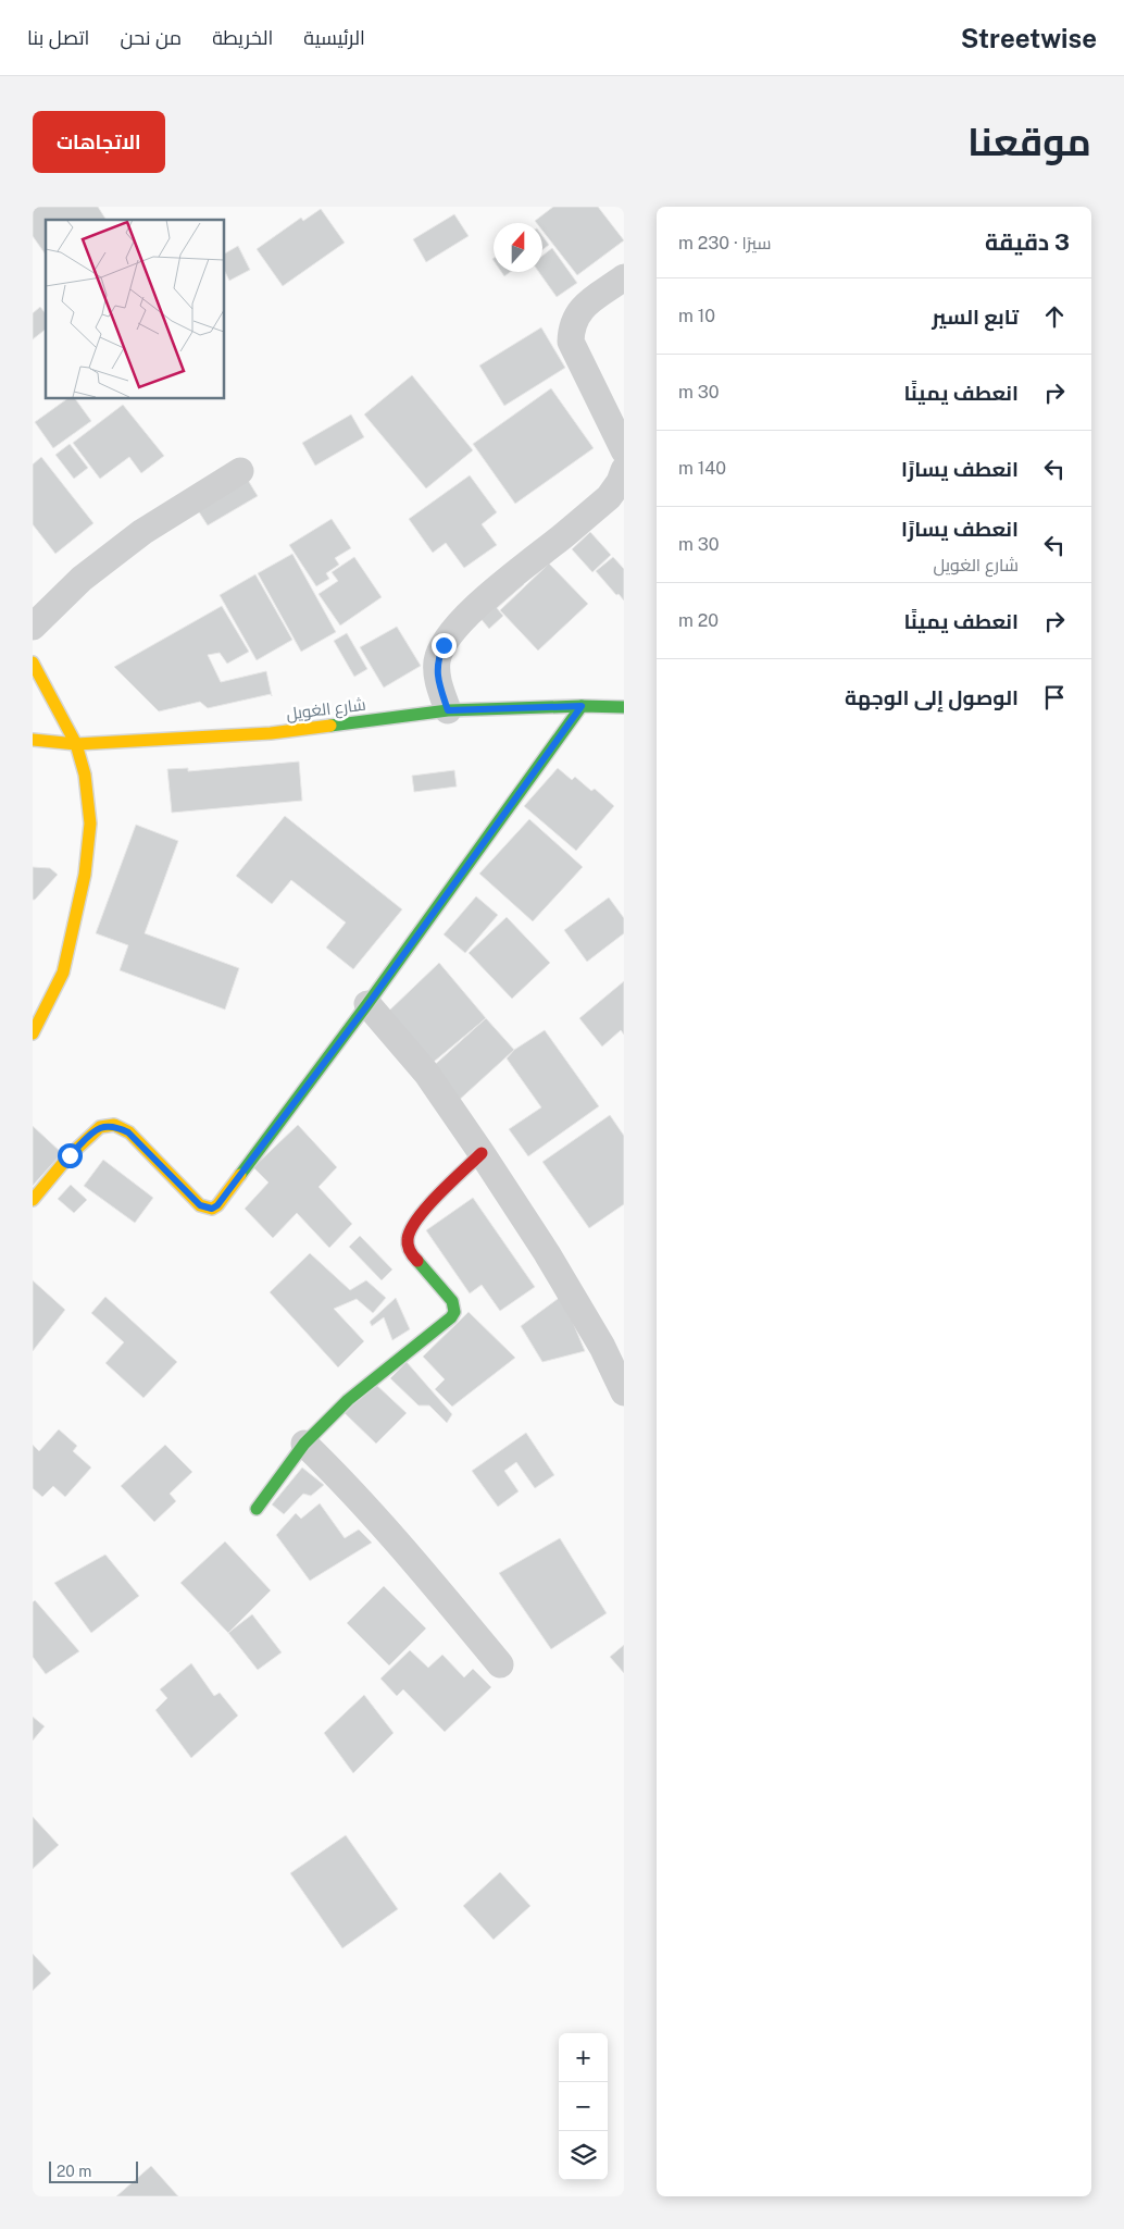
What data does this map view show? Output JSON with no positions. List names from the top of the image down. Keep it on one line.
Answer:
{"streets":{"street":["شارع الغويل"]},"scale_bar":"20 m","north":"top","page":{"header":"Streetwise","nav":["الرئيسية","الخريطة","من نحن","اتصل بنا"],"title":"موقعنا","buttons":"الاتجاهات","heading":["3 دقيقة","سيرًا · 230 m"],"list":[["تابع السير","10 m"],["انعطف يمينًا","30 m"],["انعطف يسارًا","140 m"],["انعطف يسارًا","شارع الغويل","30 m"],["انعطف يمينًا","20 m"],"الوصول إلى الوجهة"],"map_buttons":["+","−"],"scale":"20 m"}}
